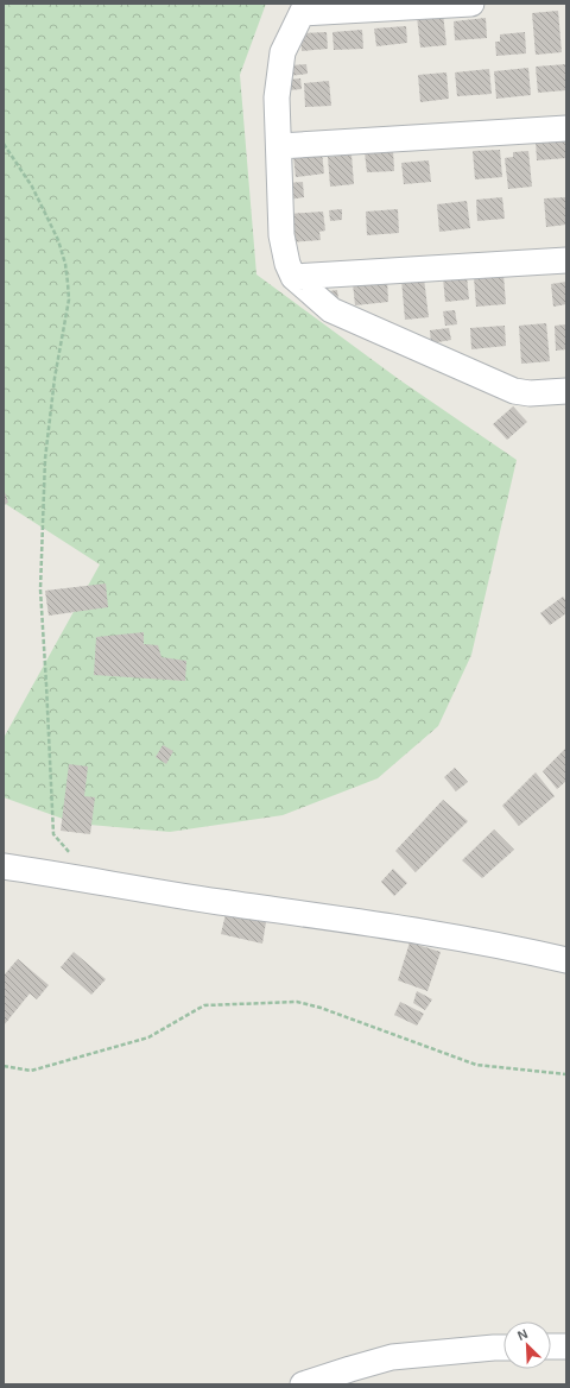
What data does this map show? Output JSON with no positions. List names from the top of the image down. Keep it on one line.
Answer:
{"north":"top left"}
